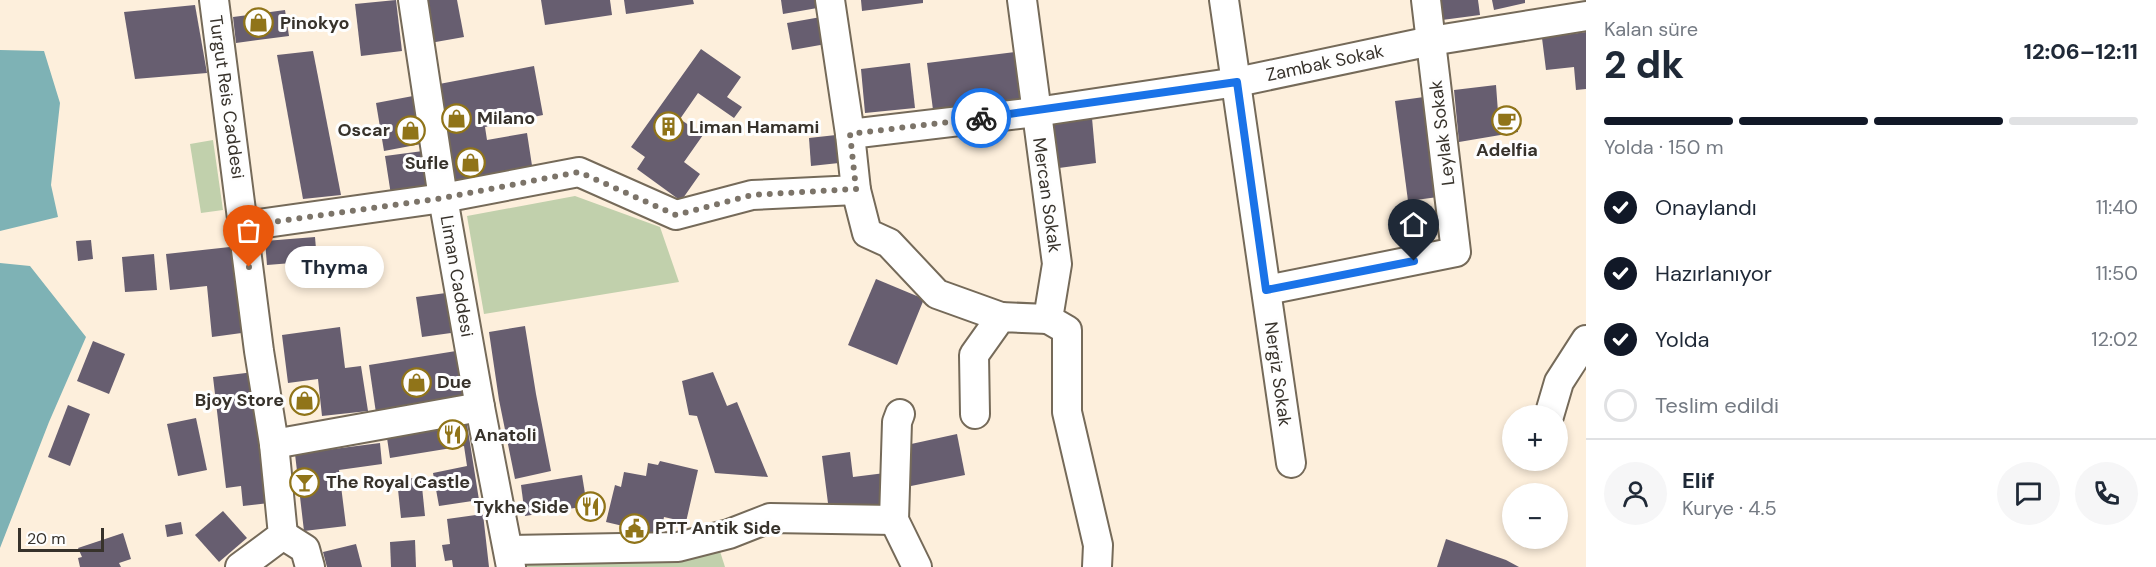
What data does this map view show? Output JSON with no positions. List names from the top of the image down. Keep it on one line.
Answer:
{"streets":{"street":["Zambak Sokak","Turgut Reis Caddesi","Leylak Sokak","Mercan Sokak","Liman Caddesi","Nergiz Sokak"]},"crossings":[["Zambak Sokak","Leylak Sokak"],["Zambak Sokak","Mercan Sokak"],["Zambak Sokak","Nergiz Sokak"],["Leylak Sokak","Nergiz Sokak"]],"places":{"shop":["Pinokyo","Milano","Oscar","Sufle","Due","Bjoy Store"],"cafe":["Adelfia"],"building":["Liman Hamami"],"other":["Thyma"],"restaurant":["Anatoli","Tykhe Side"],"bar":["The Royal Castle"],"public building":["PTT Antik Side"]},"scale_bar":"20 m","page":{"heading":["2 dk","Kalan süre","12:06–12:11"],"panel":["Elif","Kurye · 4.5"],"bar":"Yolda · 150 m","list":[["Onaylandı","11:40"],["Hazırlanıyor","11:50"],["Yolda","12:02"],"Teslim edildi"],"bubble":"Thyma","map_buttons":["+","−"],"scale":"20 m"}}
